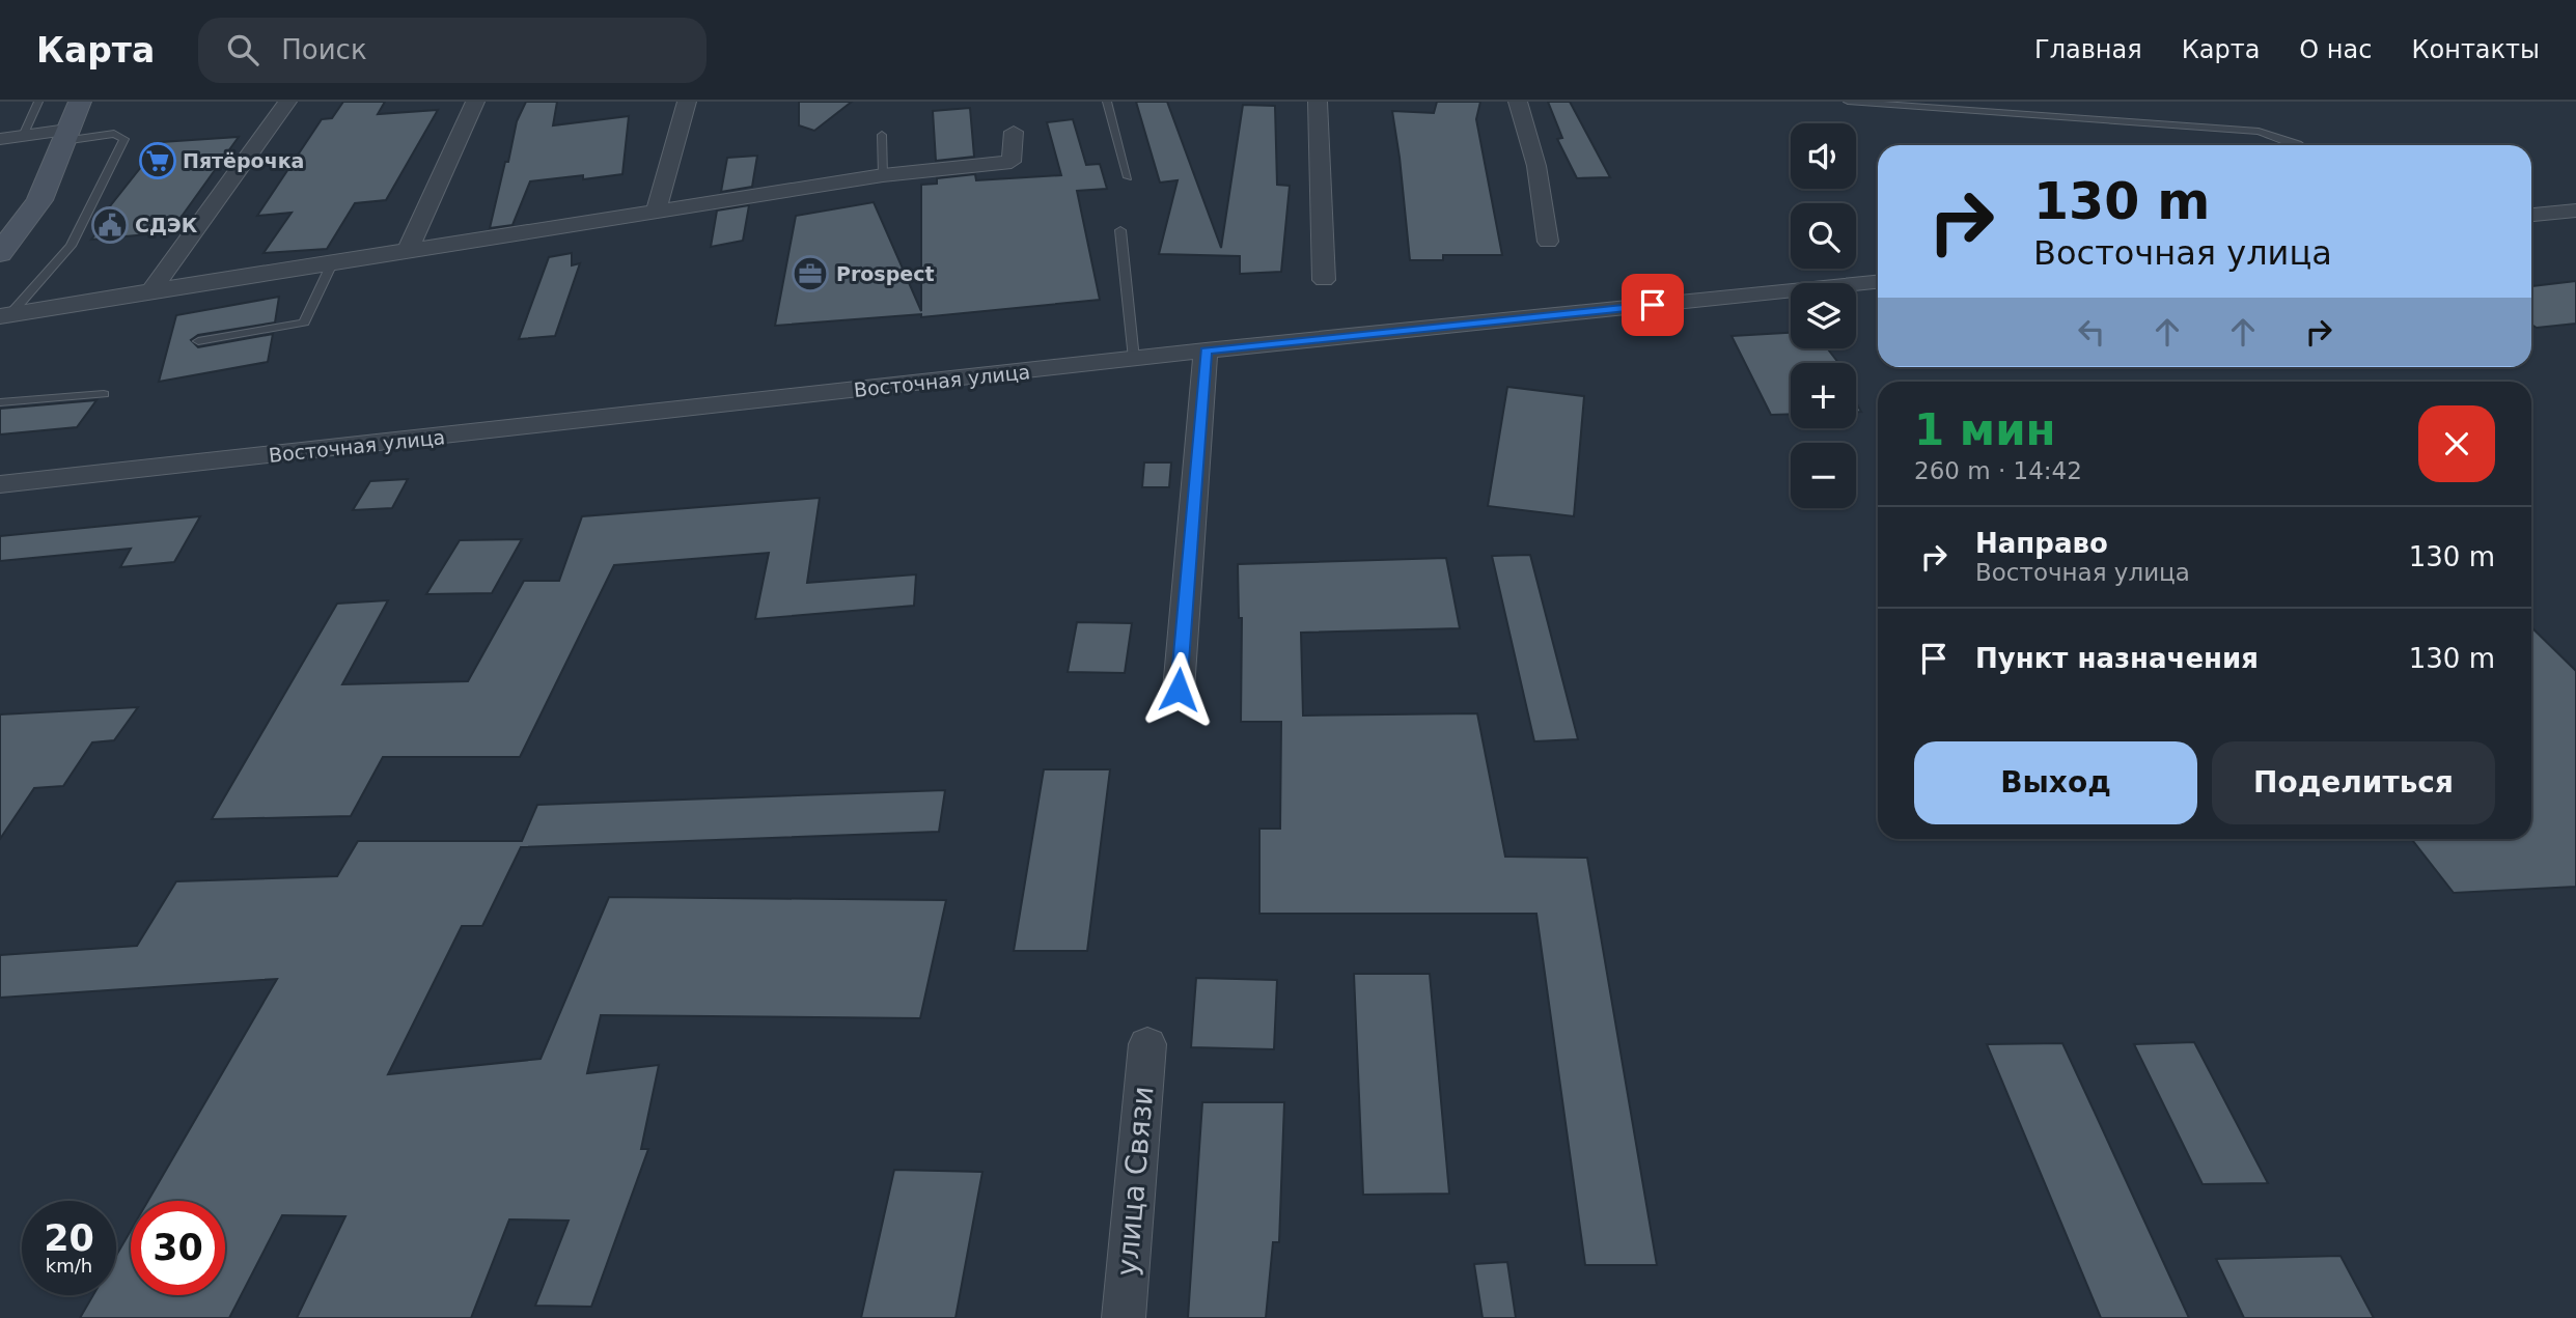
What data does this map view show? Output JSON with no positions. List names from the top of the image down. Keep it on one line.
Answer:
{"streets":{"street":["Восточная улица","улица Связи"]},"places":{"supermarket":["Пятёрочка"],"public building":["СДЭК"],"office":["Prospect"]},"page":{"header":"Карта","search":"Поиск","nav":["Главная","Карта","О нас","Контакты"],"map_buttons":["+","−"],"turn":["130 m","Восточная улица"],"heading":["1 мин","260 m · 14:42"],"list":[{"name":"Направо","note":"Восточная улица","value":"130 m"},{"name":"Пункт назначения","value":"130 m"}],"buttons":["Выход","Поделиться"],"speed":"20 km/h","limit":"30"}}
